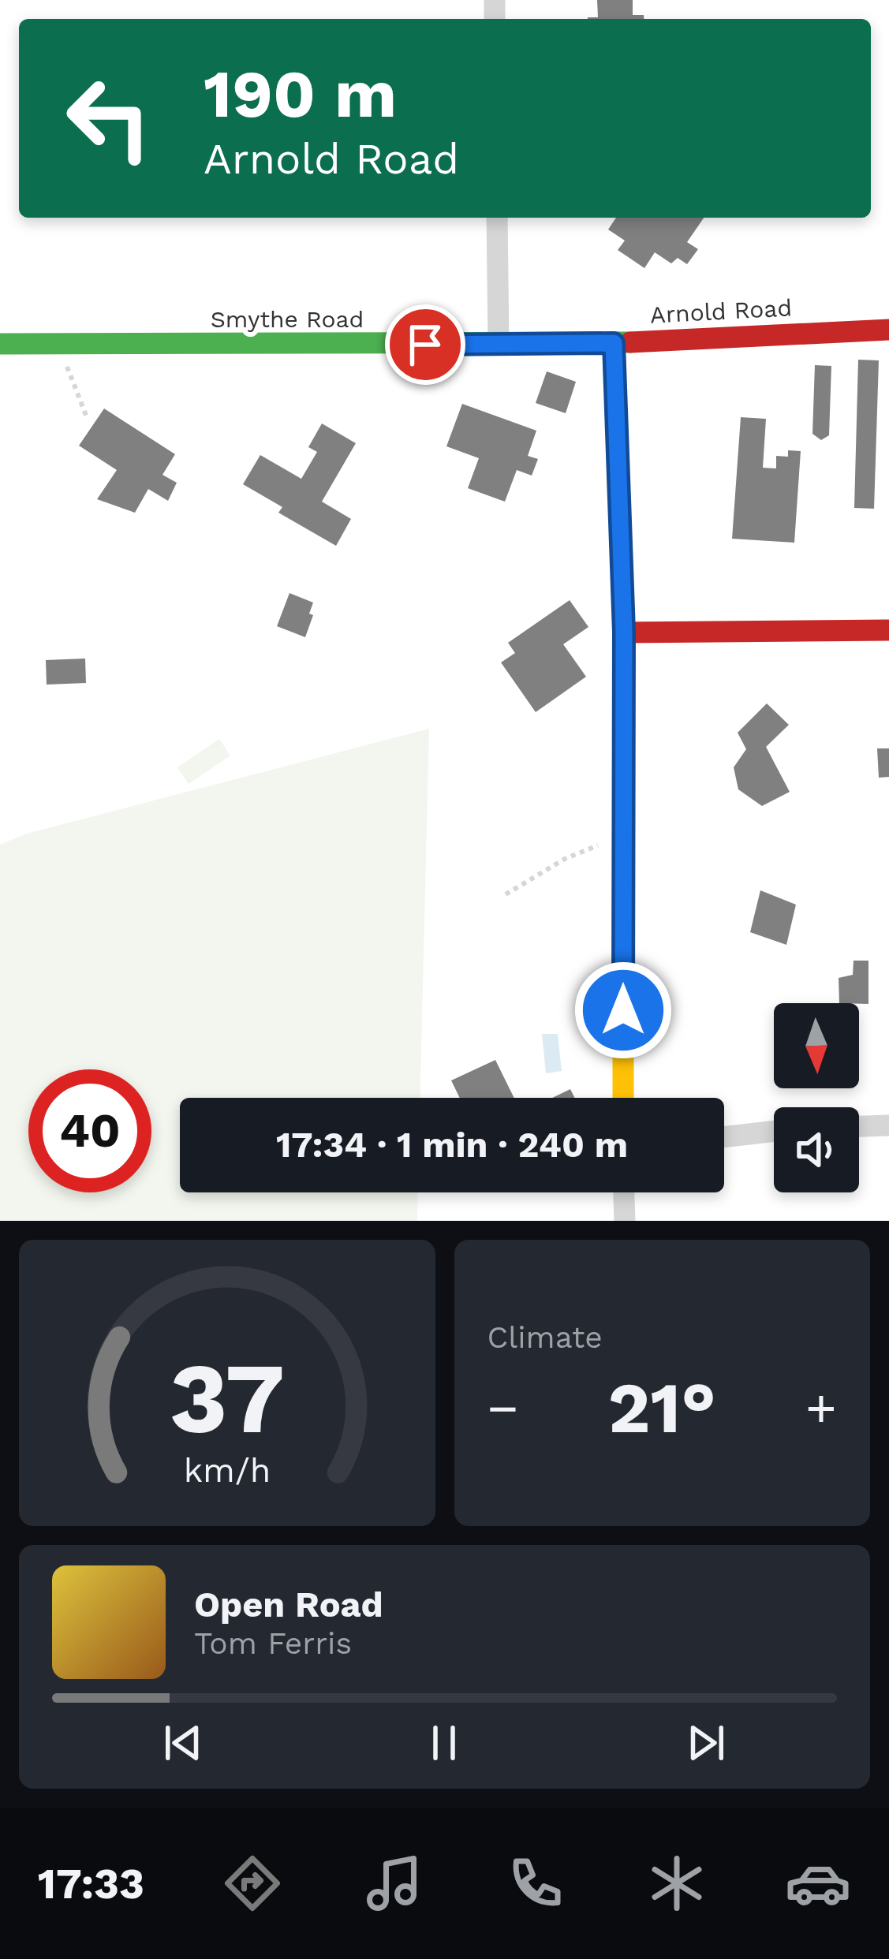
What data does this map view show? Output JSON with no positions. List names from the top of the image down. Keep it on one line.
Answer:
{"streets":{"street":["Arnold Road","Smythe Road"]},"crossings":[["Arnold Road","Smythe Road"]],"north":"bottom","page":{"turn":["190 m","Arnold Road"],"limit":"40","trip":"17:34 · 1 min · 240 m","tile":"Climate","heat":["−","21°","+"],"song":["Open Road","Tom Ferris"],"tabs":"17:33","gauge":["37","km/h"]}}
